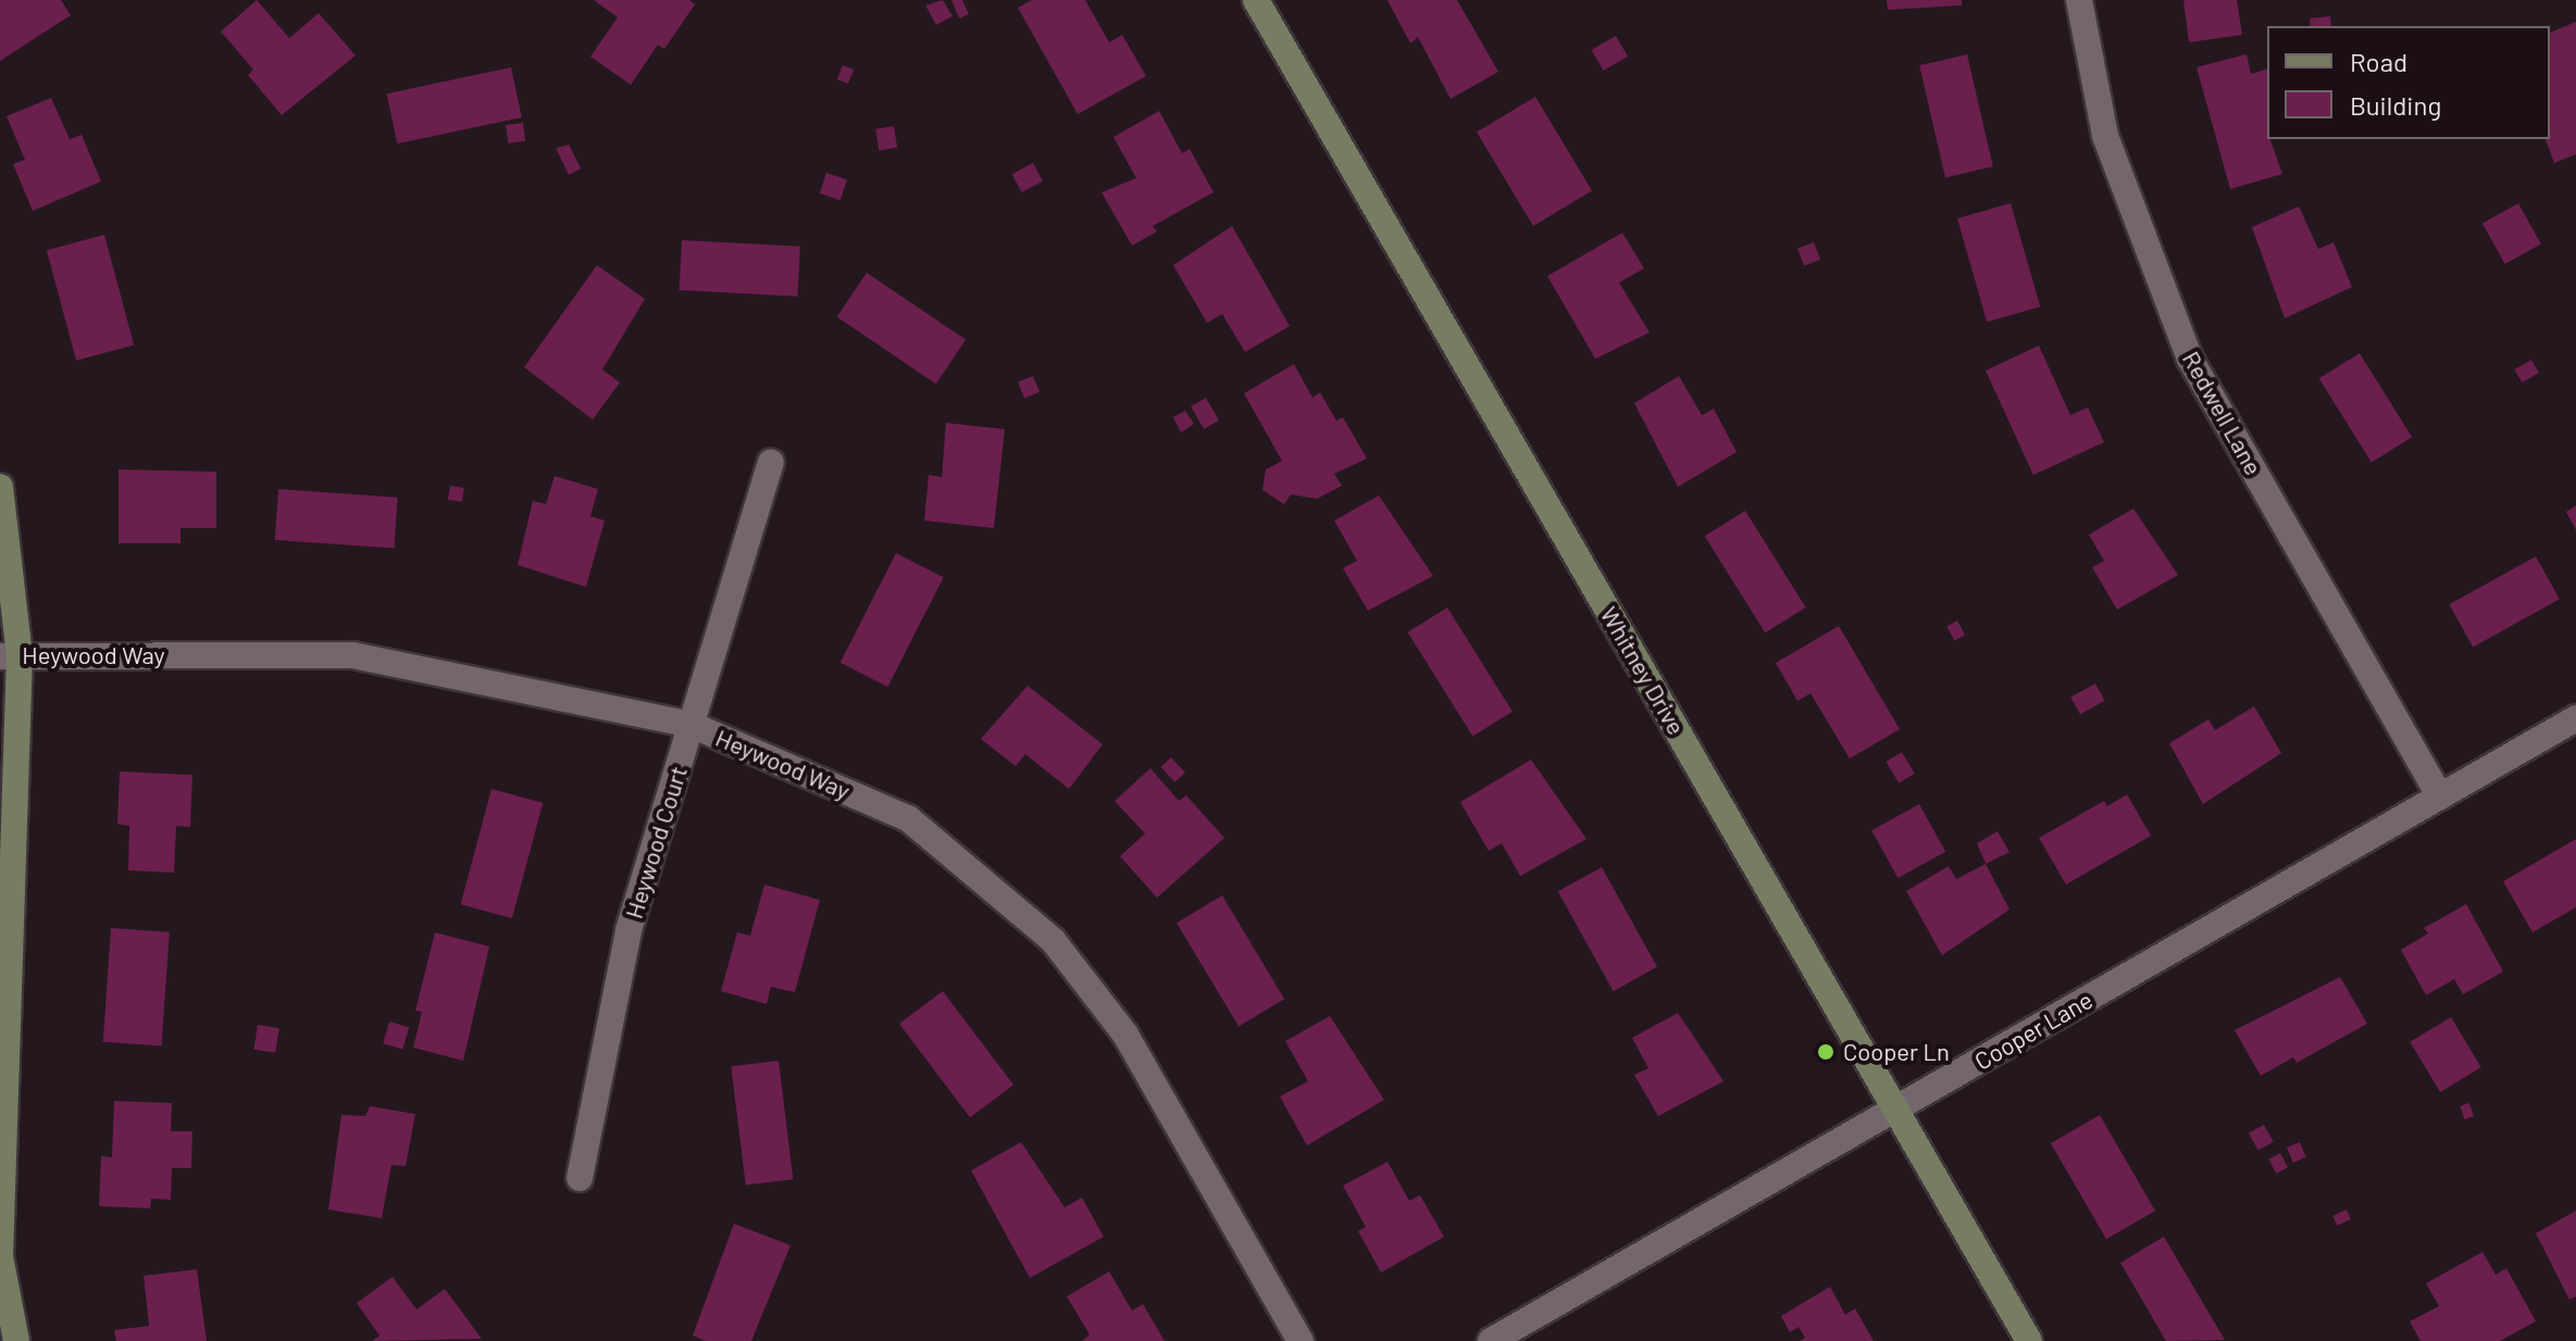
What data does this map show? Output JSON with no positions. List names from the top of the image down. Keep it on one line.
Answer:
{"streets":{"street":["Redwell Lane","Heywood Way","Whitney Drive","Heywood Court","Cooper Lane"]},"crossings":[["Redwell Lane","Cooper Lane"],["Heywood Way","Heywood Court"],["Whitney Drive","Cooper Lane"]],"places":["Cooper Ln"],"legend":["Road","Building"]}
